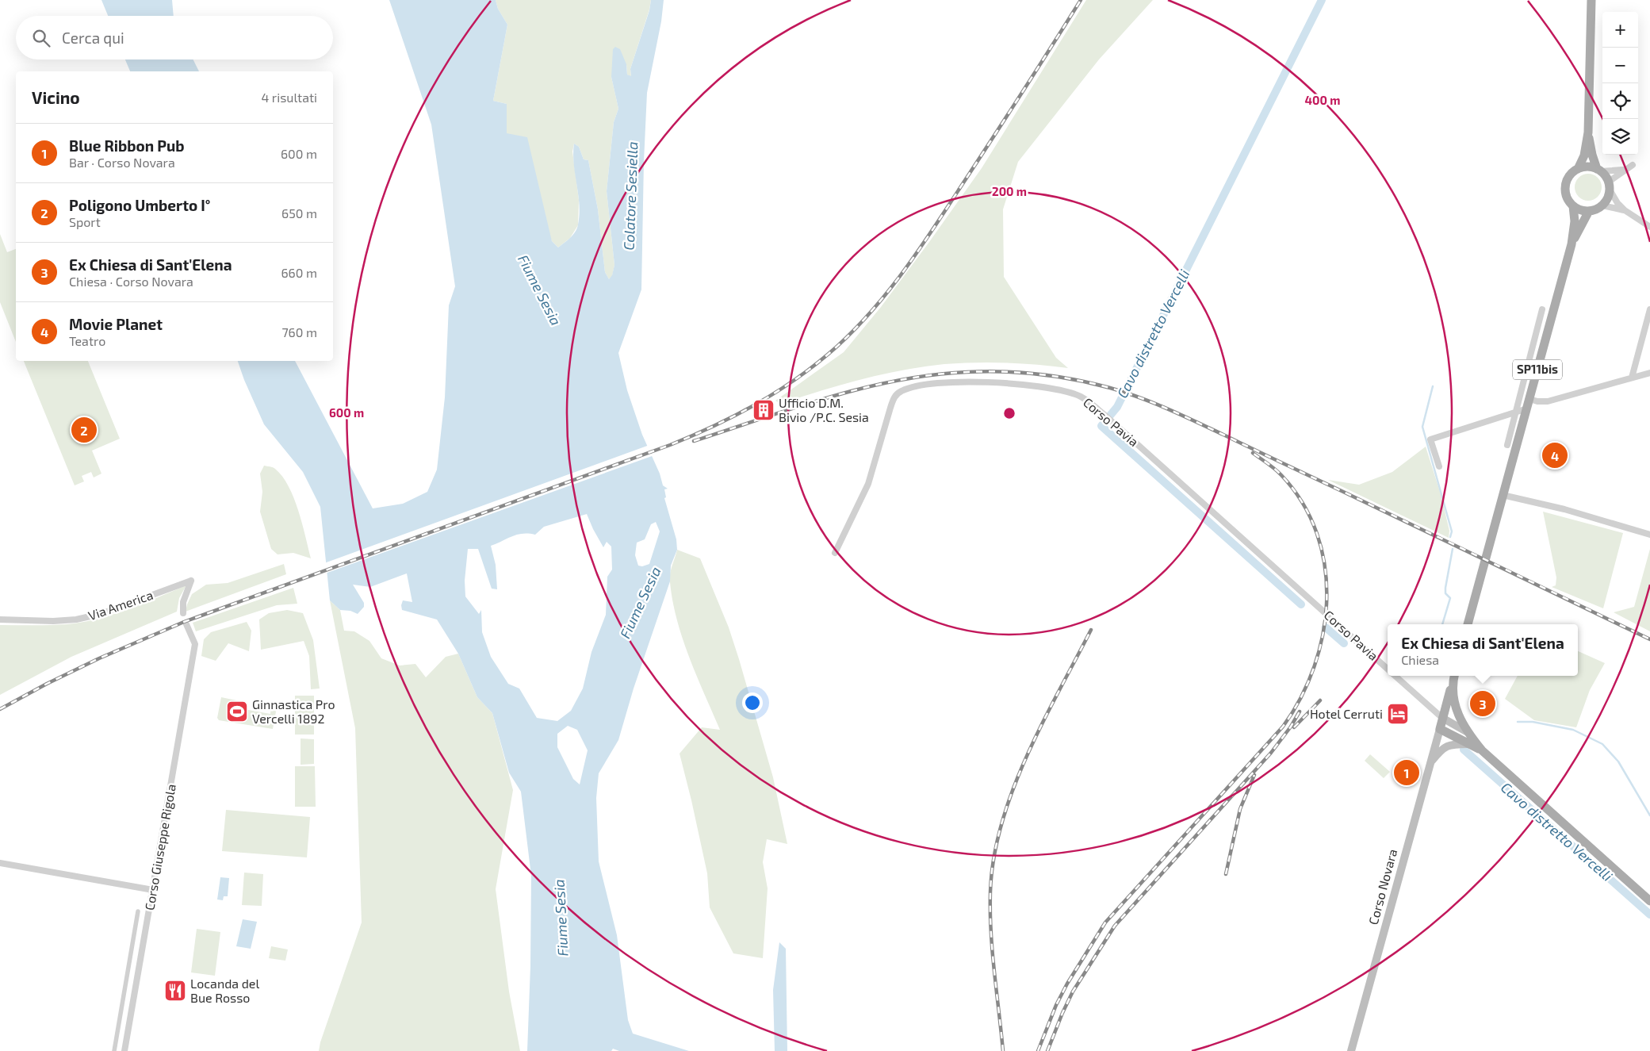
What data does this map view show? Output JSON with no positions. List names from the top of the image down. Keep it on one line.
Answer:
{"streets":{"main road":["SP11bis","Corso Novara"],"street":["Corso Pavia","Via America","Corso Giuseppe Rigola"]},"water":["Colatore Sesiella","Fiume Sesia","Cavo distretto Vercelli"],"places":{"building":["Ufficio D.M. Bivio /P.C. Sesia"],"sports":["Ginnastica Pro Vercelli 1892"],"hotel":["Hotel Cerruti"],"restaurant":["Locanda del Bue Rosso"]},"page":{"map_buttons":["+","−"],"search":"Cerca qui","heading":["Vicino","4 risultati"],"list":[{"mark":"1","name":"Blue Ribbon Pub","note":"Bar · Corso Novara","value":"600 m"},{"mark":"2","name":"Poligono Umberto I°","note":"Sport","value":"650 m"},{"mark":"3","name":"Ex Chiesa di Sant'Elena","note":"Chiesa · Corso Novara","value":"660 m"},{"mark":"4","name":"Movie Planet","note":"Teatro","value":"760 m"}],"pins":["2","4","3","1"],"popup":["Ex Chiesa di Sant'Elena","Chiesa"]},"rings":["400 m","200 m","600 m"]}
